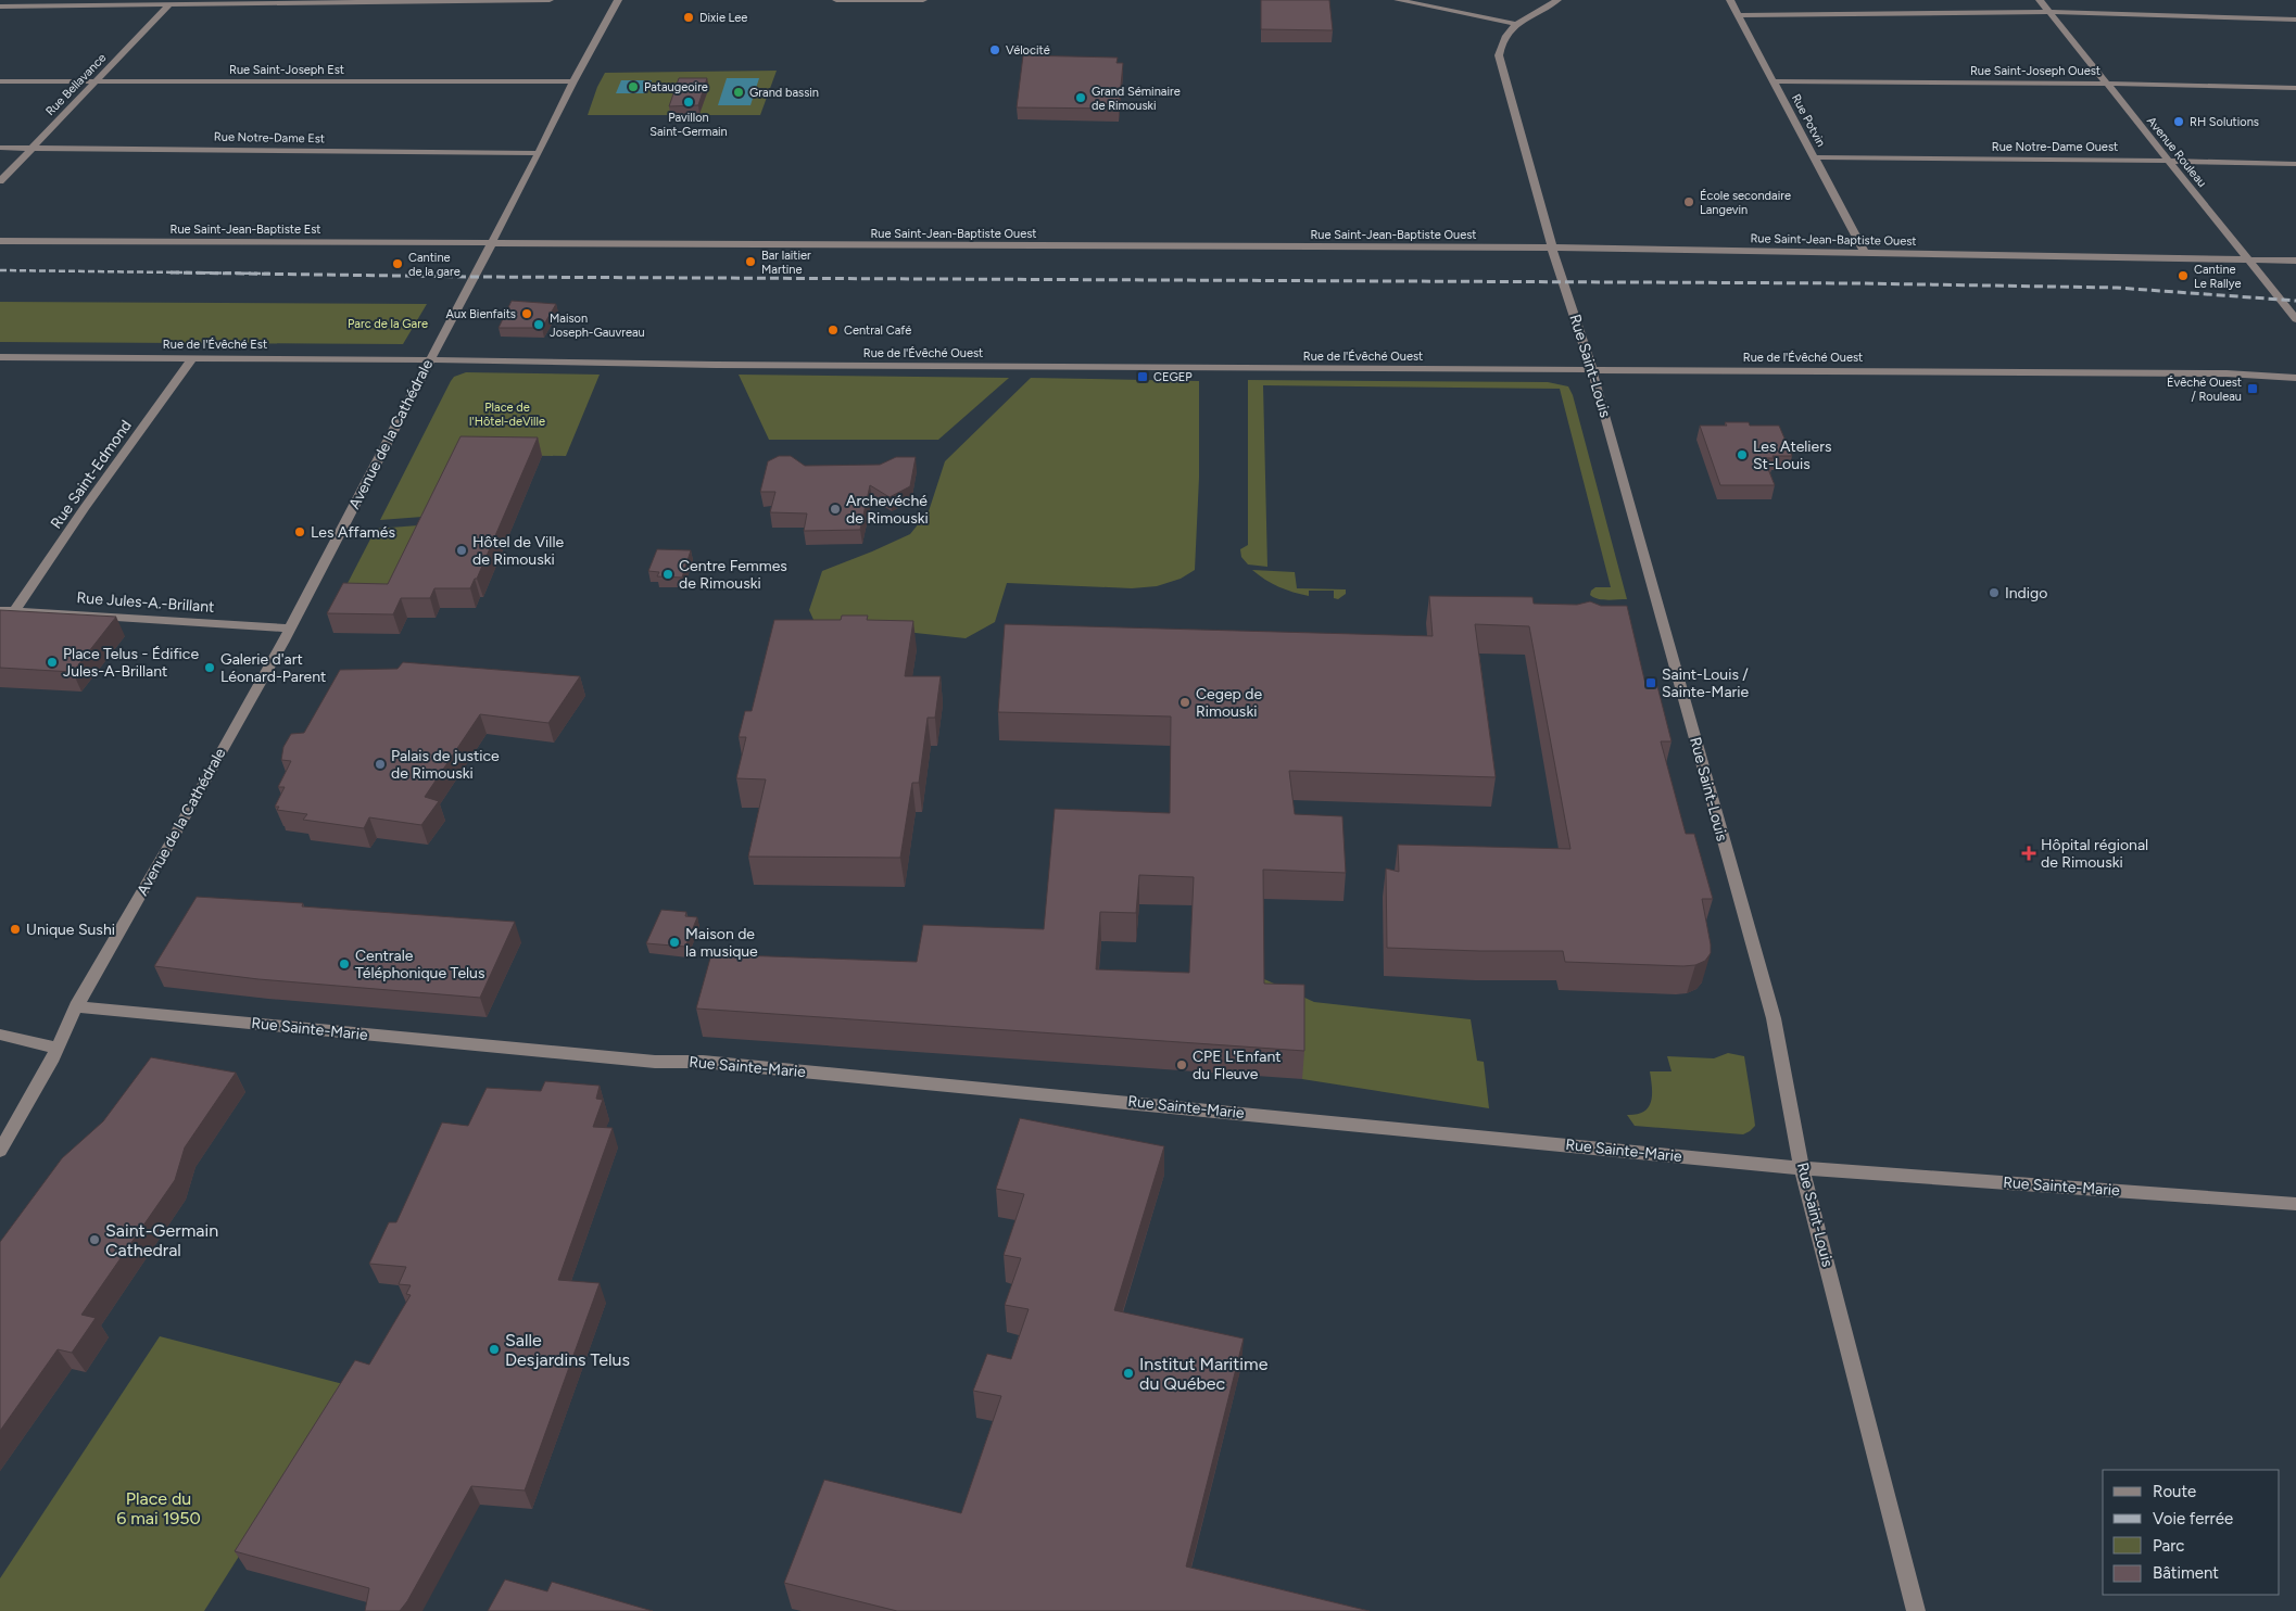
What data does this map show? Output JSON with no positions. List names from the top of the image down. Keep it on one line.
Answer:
{"streets":{"street":["Rue Saint-Joseph Est","Rue Saint-Joseph Ouest","Rue Bellavance","Rue Potvin","Rue Notre-Dame Est","Rue Notre-Dame Ouest","Avenue Rouleau","Rue Saint-Jean-Baptiste Est","Rue Saint-Jean-Baptiste Ouest","Rue de l'Évêché Est","Rue de l'Évêché Ouest","Rue Saint-Louis","Avenue de la Cathédrale","Rue Saint-Edmond","Rue Jules-A.-Brillant","Rue Sainte-Marie"]},"crossings":[["Rue Saint-Joseph Est","Rue Bellavance"],["Rue Saint-Joseph Est","Avenue de la Cathédrale"],["Rue Saint-Joseph Ouest","Rue Potvin"],["Rue Saint-Joseph Ouest","Avenue Rouleau"],["Rue Bellavance","Rue Notre-Dame Est"],["Rue Potvin","Rue Notre-Dame Ouest"],["Rue Potvin","Rue Saint-Jean-Baptiste Ouest"],["Rue Notre-Dame Est","Avenue de la Cathédrale"],["Rue Notre-Dame Ouest","Avenue Rouleau"],["Avenue Rouleau","Rue Saint-Jean-Baptiste Ouest"],["Rue Saint-Jean-Baptiste Est","Rue Saint-Jean-Baptiste Ouest"],["Rue Saint-Jean-Baptiste Est","Avenue de la Cathédrale"],["Rue Saint-Jean-Baptiste Ouest","Rue Saint-Louis"],["Rue Saint-Jean-Baptiste Ouest","Avenue de la Cathédrale"],["Rue de l'Évêché Est","Rue de l'Évêché Ouest"],["Rue de l'Évêché Est","Avenue de la Cathédrale"],["Rue de l'Évêché Est","Rue Saint-Edmond"],["Rue de l'Évêché Ouest","Rue Saint-Louis"],["Rue de l'Évêché Ouest","Avenue de la Cathédrale"],["Rue Saint-Louis","Rue Sainte-Marie"],["Avenue de la Cathédrale","Rue Jules-A.-Brillant"],["Avenue de la Cathédrale","Rue Sainte-Marie"],["Rue Saint-Edmond","Rue Jules-A.-Brillant"]],"parks":["Parc de la Gare","Place de l'Hôtel-deVille","Place du 6 mai 1950"],"places":{"other":["Dixie Lee","Vélocité","Pataugeoire","Grand bassin","Grand Séminaire de Rimouski","Pavillon Saint-Germain","RH Solutions","École secondaire Langevin","Bar laitier Martine","Cantine de la gare","Cantine Le Rallye","Aux Bienfaits","Maison Joseph-Gauvreau","Central Café","Les Ateliers St-Louis","Archevéché de Rimouski","Les Affamés","Hôtel de Ville de Rimouski","Centre Femmes de Rimouski","Indigo","Place Telus - Édifice Jules-A-Brillant","Galerie d'art Léonard-Parent","Cegep de Rimouski","Palais de justice de Rimouski","Unique Sushi","Maison de la musique","Centrale Téléphonique Telus","CPE L'Enfant du Fleuve","Saint-Germain Cathedral","Salle Desjardins Telus","Institut Maritime du Québec"],"transit":["CEGEP","Évêché Ouest / Rouleau","Saint-Louis / Sainte-Marie"],"health":["Hôpital régional de Rimouski"]},"legend":["Route","Voie ferrée","Parc","Bâtiment"]}
